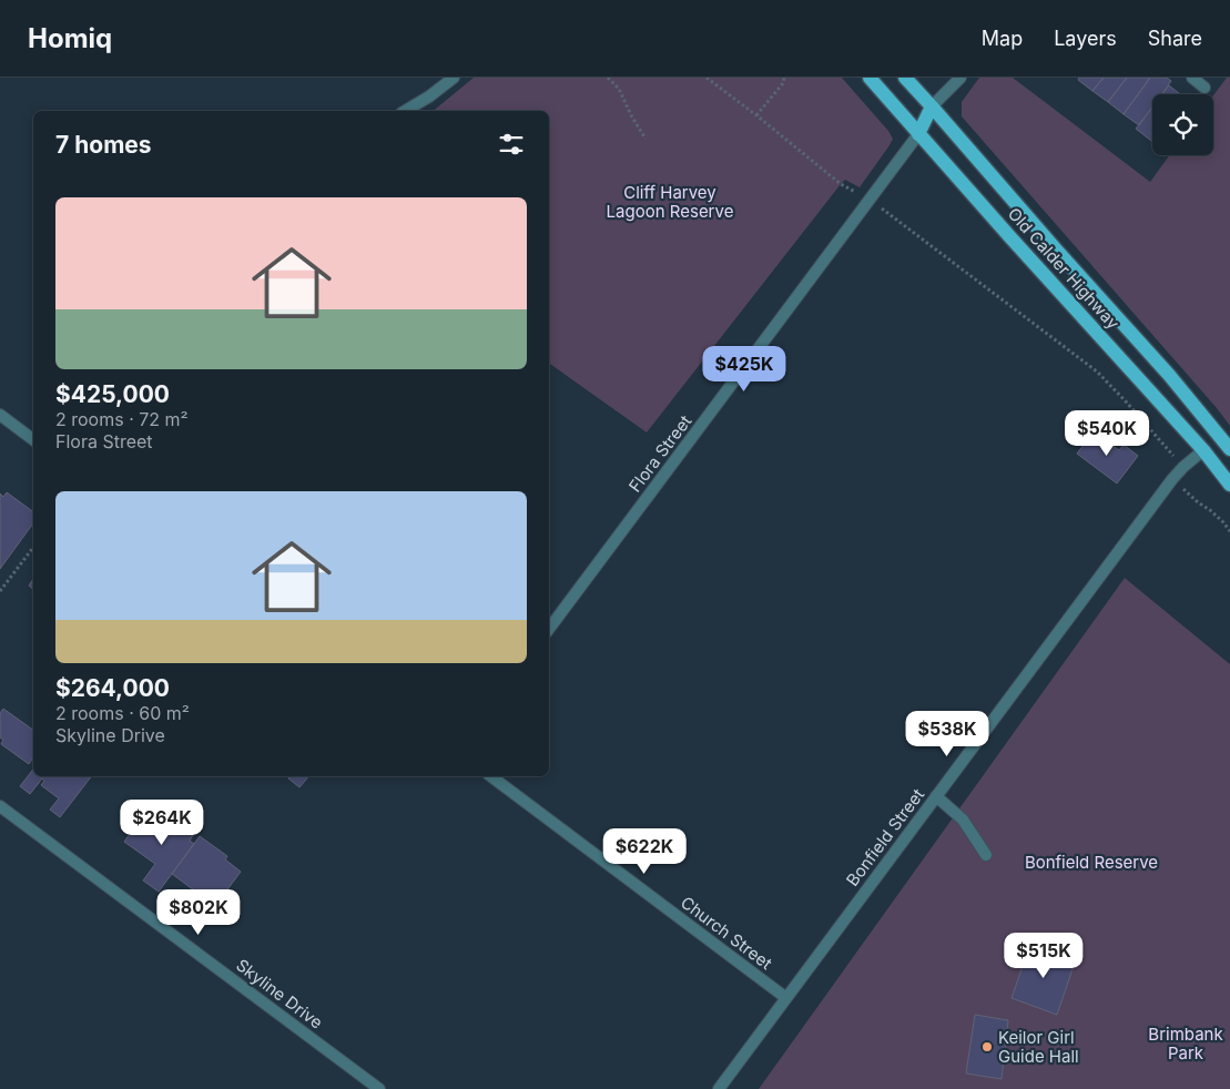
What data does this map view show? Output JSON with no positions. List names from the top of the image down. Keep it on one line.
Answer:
{"streets":{"main road":["Old Calder Highway"],"street":["Flora Street","Bonfield Street","Church Street","Skyline Drive"]},"crossings":[["Old Calder Highway","Flora Street"],["Old Calder Highway","Bonfield Street"],["Bonfield Street","Church Street"]],"parks":["Cliff Harvey Lagoon Reserve","Bonfield Reserve","Brimbank Park"],"places":["Keilor Girl Guide Hall"],"page":{"header":"Homiq","nav":["Map","Layers","Share"],"heading":"7 homes","list":[{"name":"$425,000","note":"2 rooms · 72 m² · Flora Street"},{"name":"$264,000","note":"2 rooms · 60 m² · Skyline Drive"}],"price":["$425K","$540K","$538K","$264K","$622K","$802K","$515K"]}}
